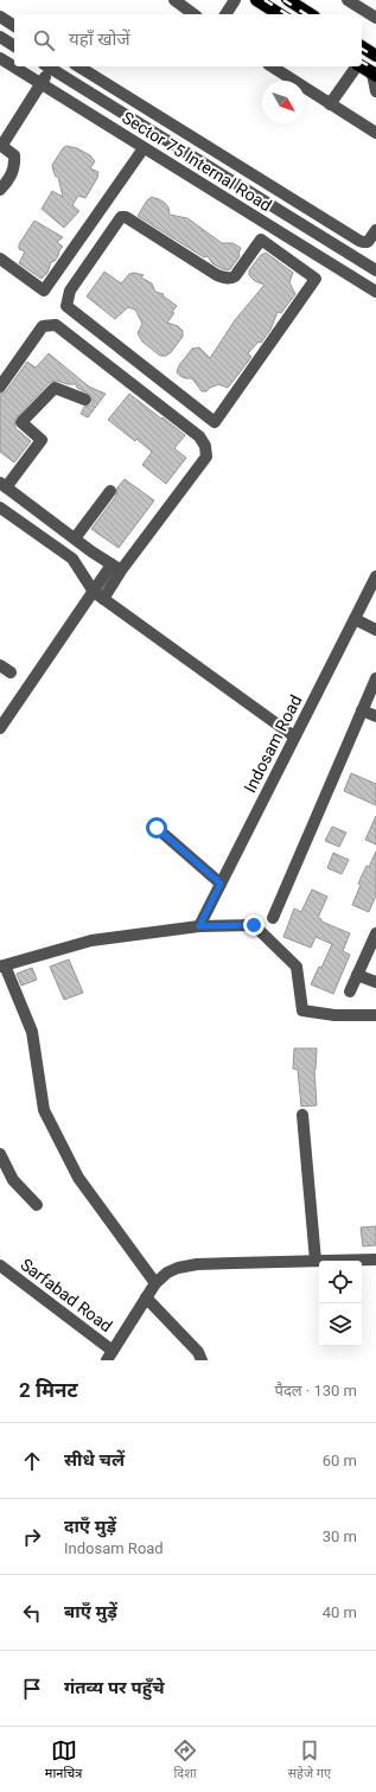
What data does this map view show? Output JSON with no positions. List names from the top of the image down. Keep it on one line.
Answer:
{"streets":{"street":["Sector 75 Internal Road","Indosam Road","Sarfabad Road"]},"north":"bottom right","page":{"search":"यहाँ खोजें","heading":["2 मिनट","पैदल · 130 m"],"list":[["सीधे चलें","60 m"],["दाएँ मुड़ें","Indosam Road","30 m"],["बाएँ मुड़ें","40 m"],"गंतव्य पर पहुँचे"],"nav":["मानचित्र","दिशा","सहेजे गए"]}}
